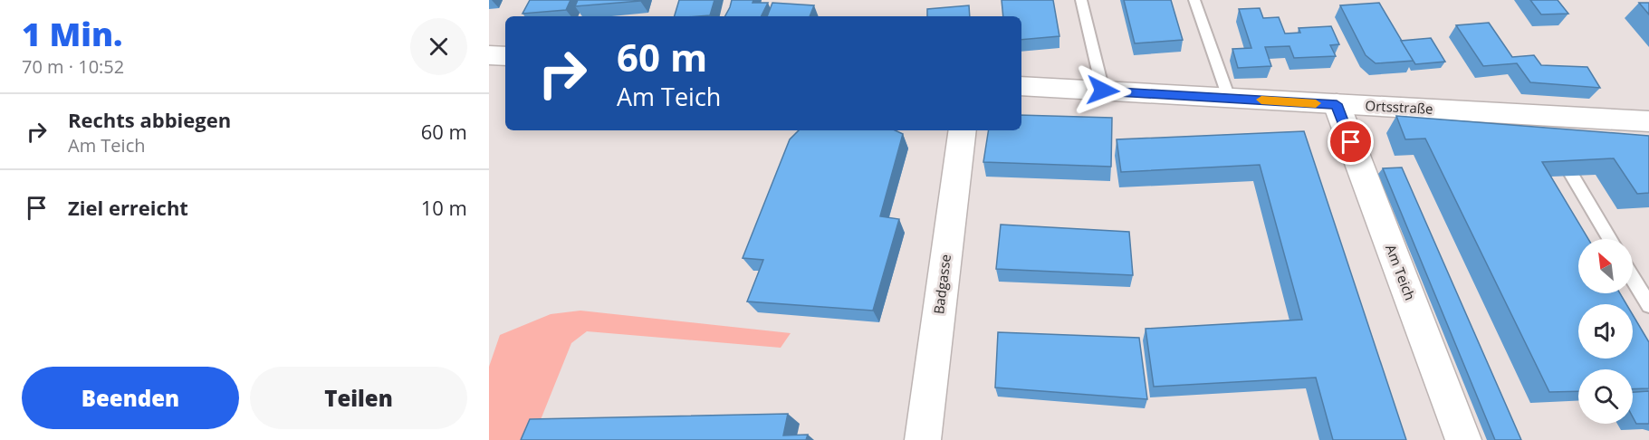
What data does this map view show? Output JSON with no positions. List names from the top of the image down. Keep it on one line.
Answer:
{"streets":{"street":["Ortsstraße","Am Teich","Badgasse"]},"crossings":[["Ortsstraße","Am Teich"]],"north":"top left","page":{"heading":["1 Min.","70 m · 10:52"],"turn":["60 m","Am Teich"],"list":[{"name":"Rechts abbiegen","note":"Am Teich","value":"60 m"},{"name":"Ziel erreicht","value":"10 m"}],"buttons":["Beenden","Teilen"]}}
